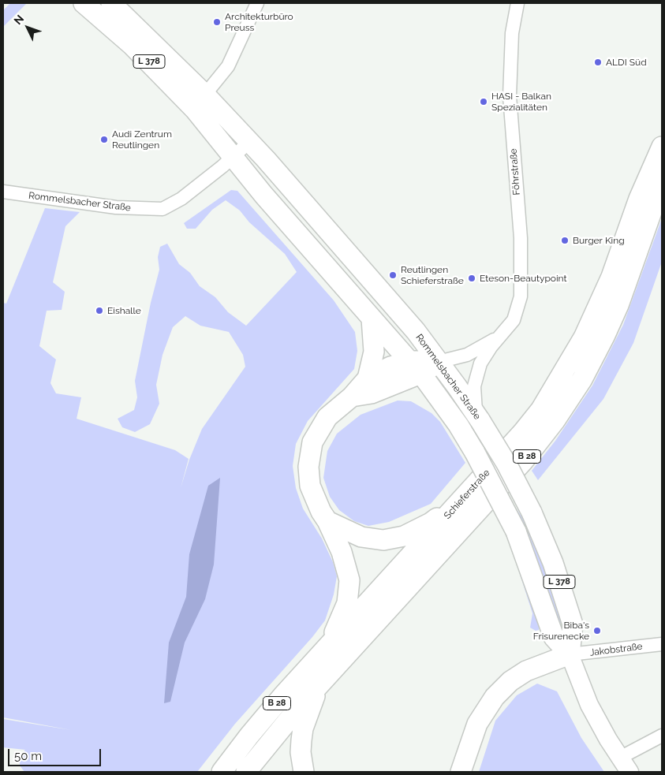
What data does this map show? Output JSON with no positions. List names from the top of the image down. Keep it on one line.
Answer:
{"streets":{"main road":["L 378","Rommelsbacher Straße","B 28","Schieferstraße"],"street":["Föhrstraße","Jakobstraße"]},"crossings":[["Föhrstraße","Rommelsbacher Straße"],["Rommelsbacher Straße","Jakobstraße"],["B 28","Schieferstraße"]],"places":["Architekturbüro Preuss","ALDI Süd","HASI - Balkan Spezialitäten","Audi Zentrum Reutlingen","Burger King","Reutlingen Schieferstraße","Eteson-Beautypoint","Eishalle","Biba's Frisurenecke"],"scale_bar":"50 m","north":"top left"}
